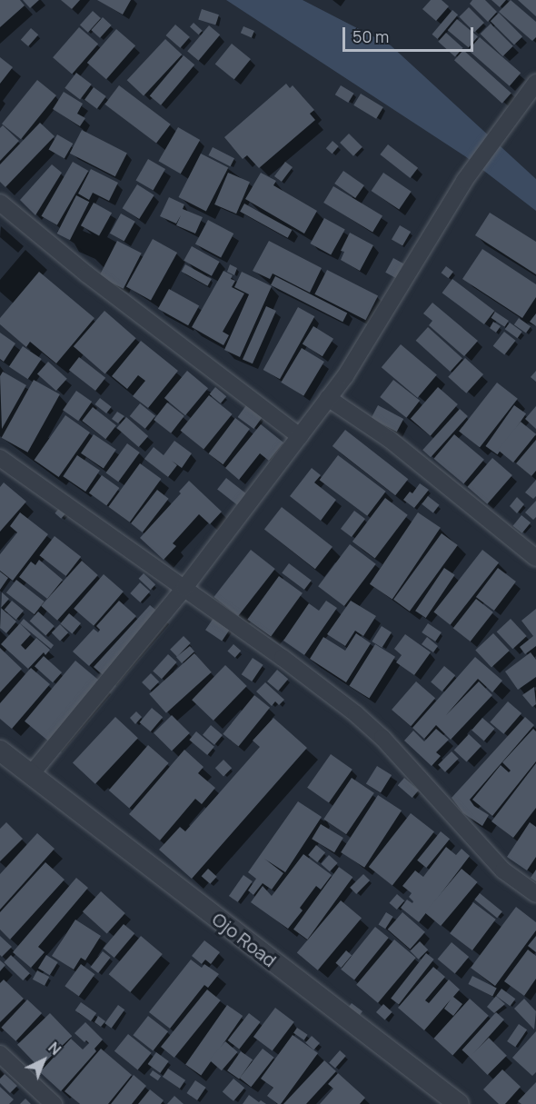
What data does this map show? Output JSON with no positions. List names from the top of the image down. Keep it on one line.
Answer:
{"streets":{"street":["Ojo Road"]},"scale_bar":"50 m","north":"top right"}
